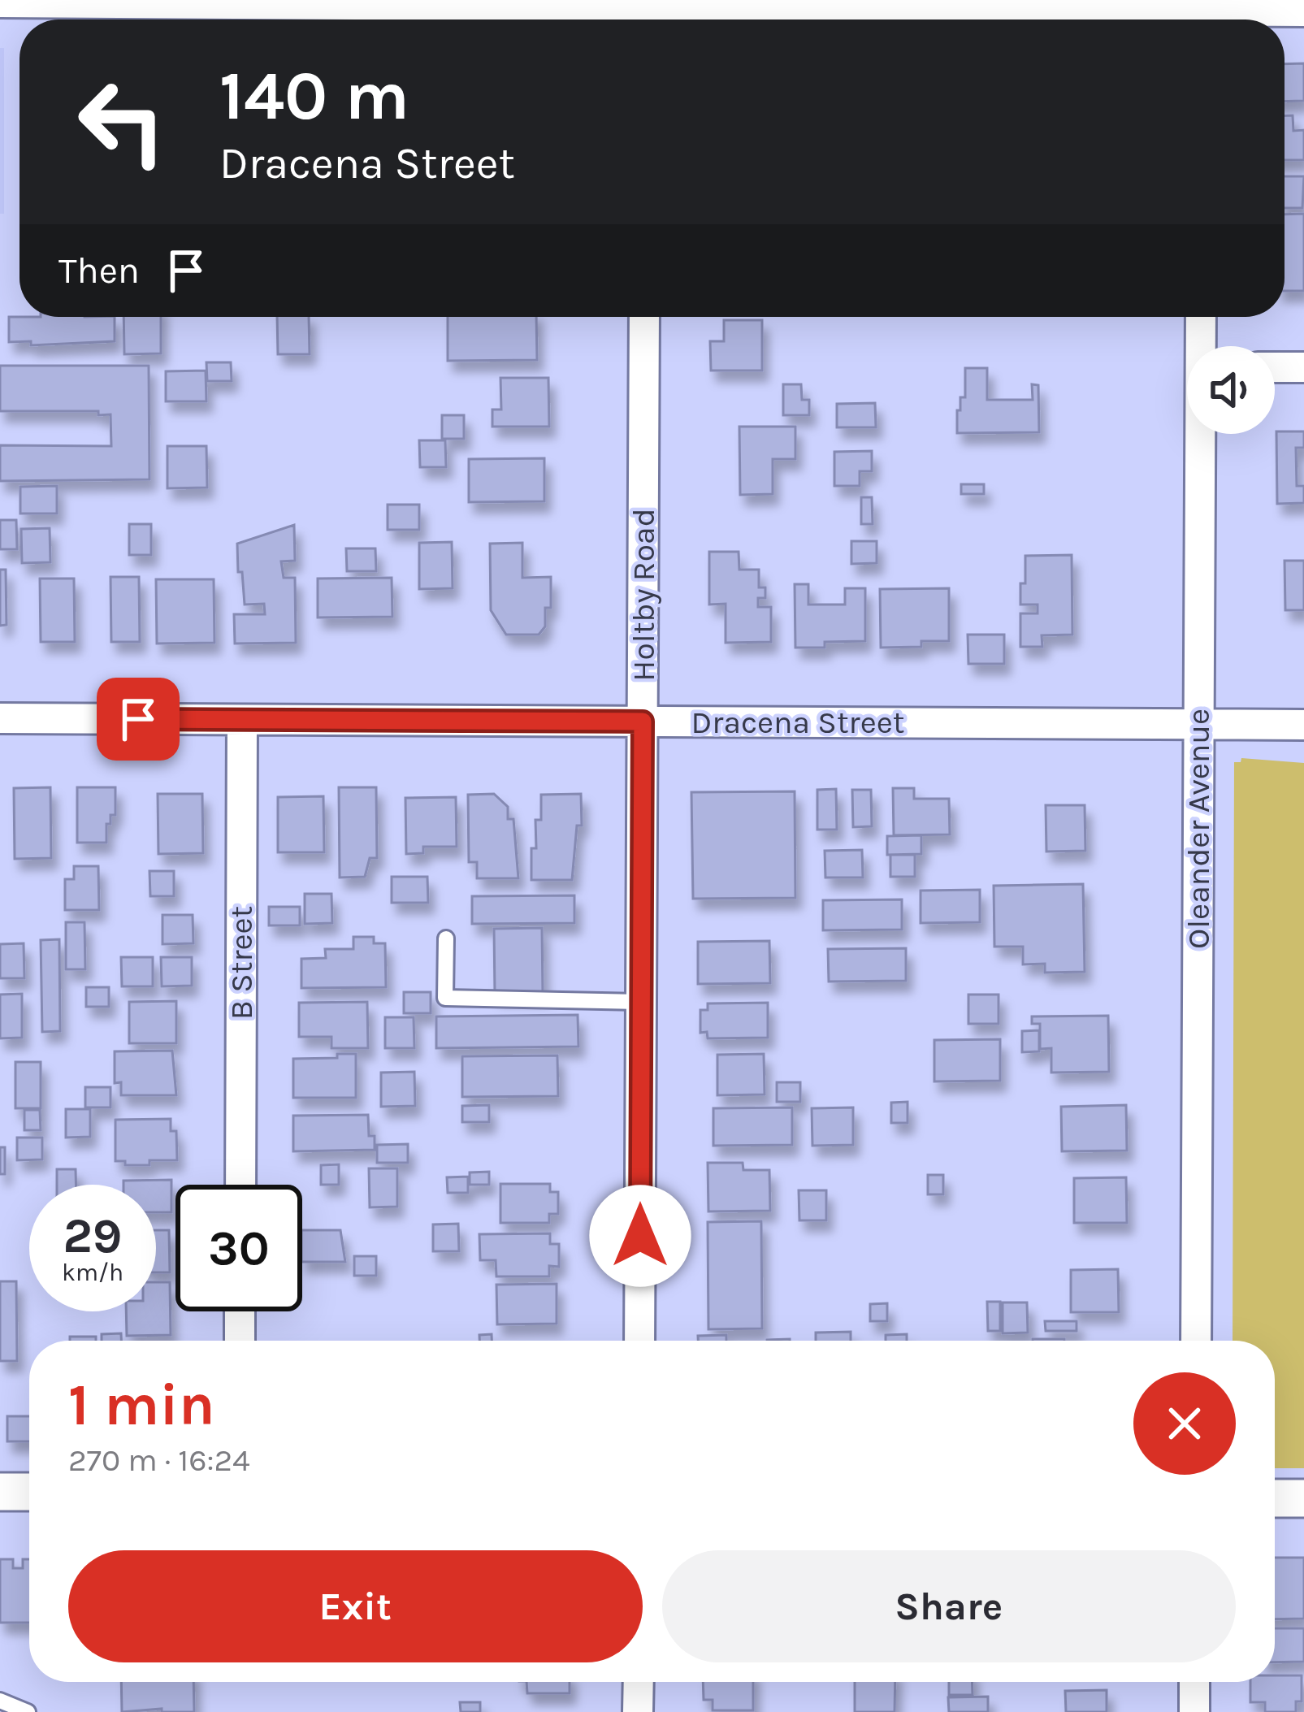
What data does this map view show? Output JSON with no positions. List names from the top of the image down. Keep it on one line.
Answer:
{"streets":{"street":["Holtby Road","Dracena Street","Oleander Avenue","B Street"]},"crossings":[["Holtby Road","Dracena Street"],["Dracena Street","Oleander Avenue"],["Dracena Street","B Street"]],"page":{"turn":["140 m","Dracena Street"],"then":"Then","speed":"29 km/h","limit":"30","heading":["1 min","270 m · 16:24"],"buttons":["Exit","Share"]}}
